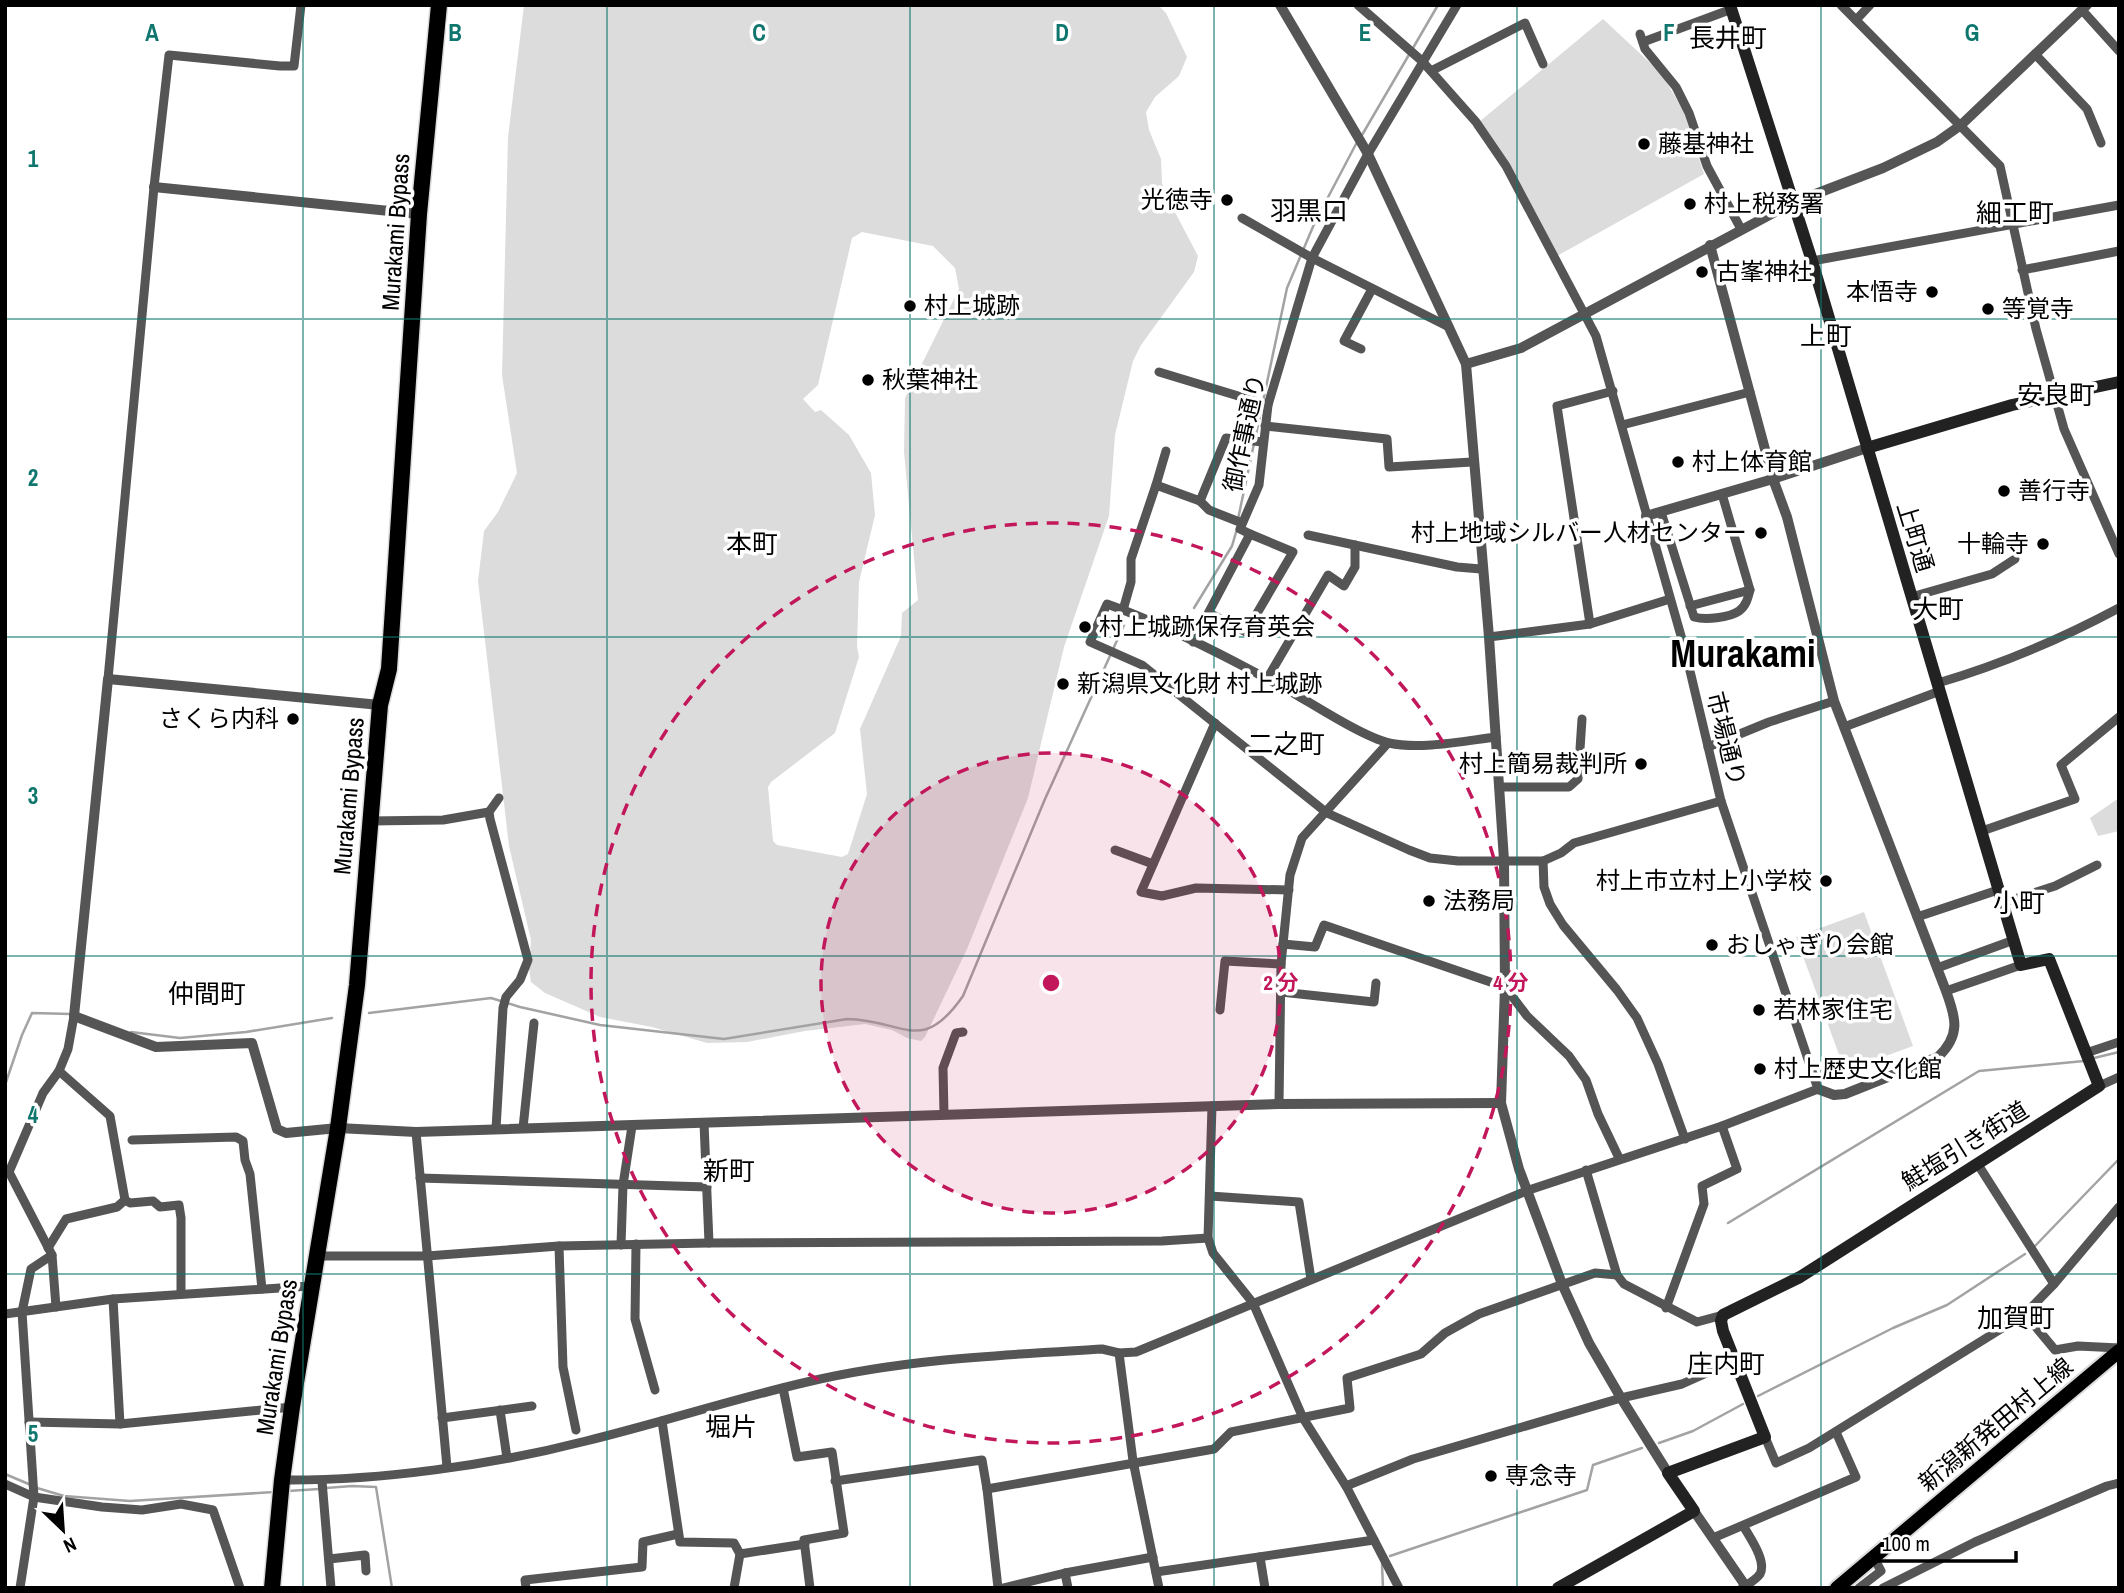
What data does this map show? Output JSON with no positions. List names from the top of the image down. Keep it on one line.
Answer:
{"streets":{"highway":["Murakami Bypass"],"main road":["上町通","鮭塩引き街道","新潟新発田村上線"],"street":["御作事通り","市場通り"]},"crossings":[["御作事通り","市場通り"]],"districts":["長井町","羽黒口","細工町","上町","安良町","本町","大町","Murakami","二之町","小町","仲間町","新町","加賀町","庄内町","堀片"],"places":["藤基神社","光徳寺","村上税務署","古峯神社","本悟寺","村上城跡","等覚寺","秋葉神社","村上体育館","善行寺","村上地域シルバー人材センター","十輪寺","村上城跡保存育英会","新潟県文化財 村上城跡","さくら内科","村上簡易裁判所","村上市立村上小学校","法務局","おしゃぎり会館","若林家住宅","村上歴史文化館","専念寺"],"scale_bar":"100 m","north":"bottom right","grid":{"columns":["A","B","C","D","E","F","G"],"rows":["1","2","3","4","5"]},"rings":["2 分","4 分"]}
